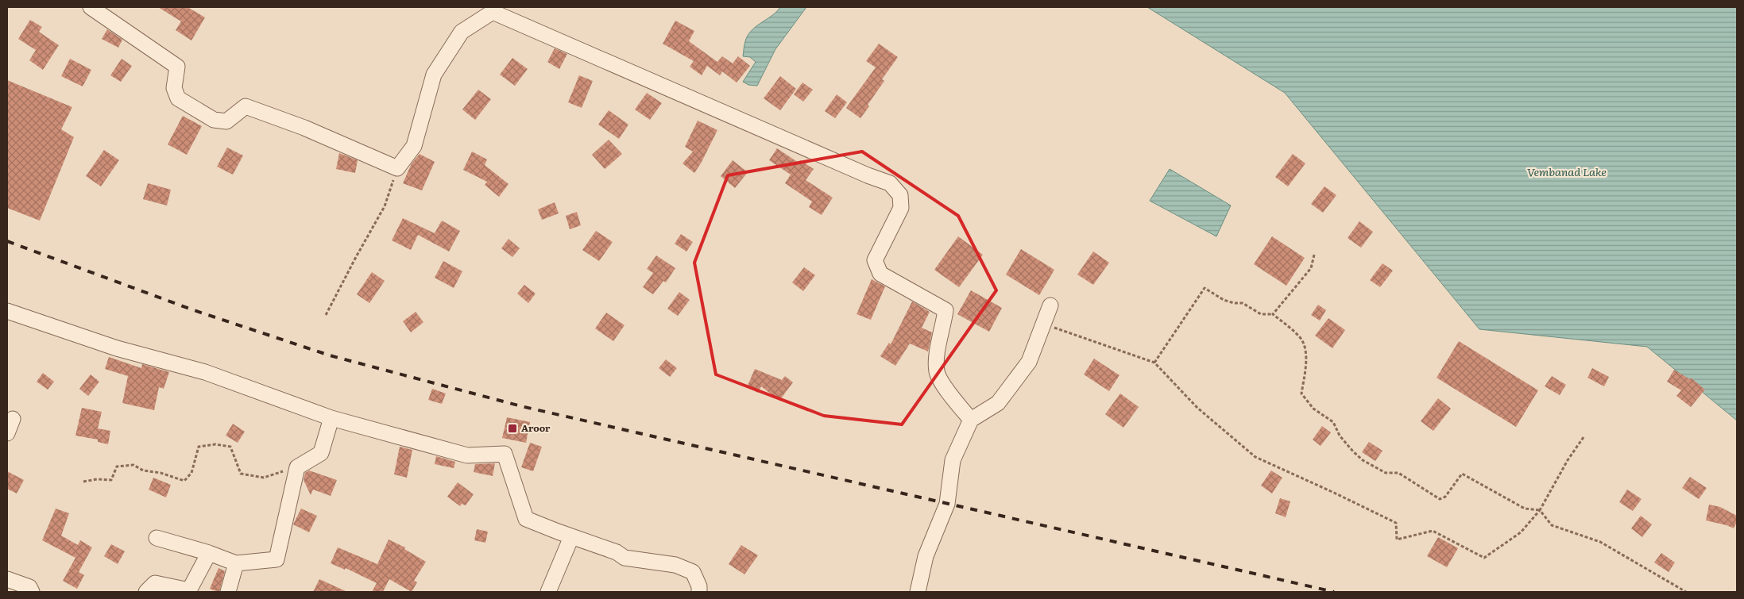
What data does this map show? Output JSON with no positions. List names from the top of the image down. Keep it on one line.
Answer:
{"water":["Vembanad Lake"],"places":{"transit":["Aroor"]}}
